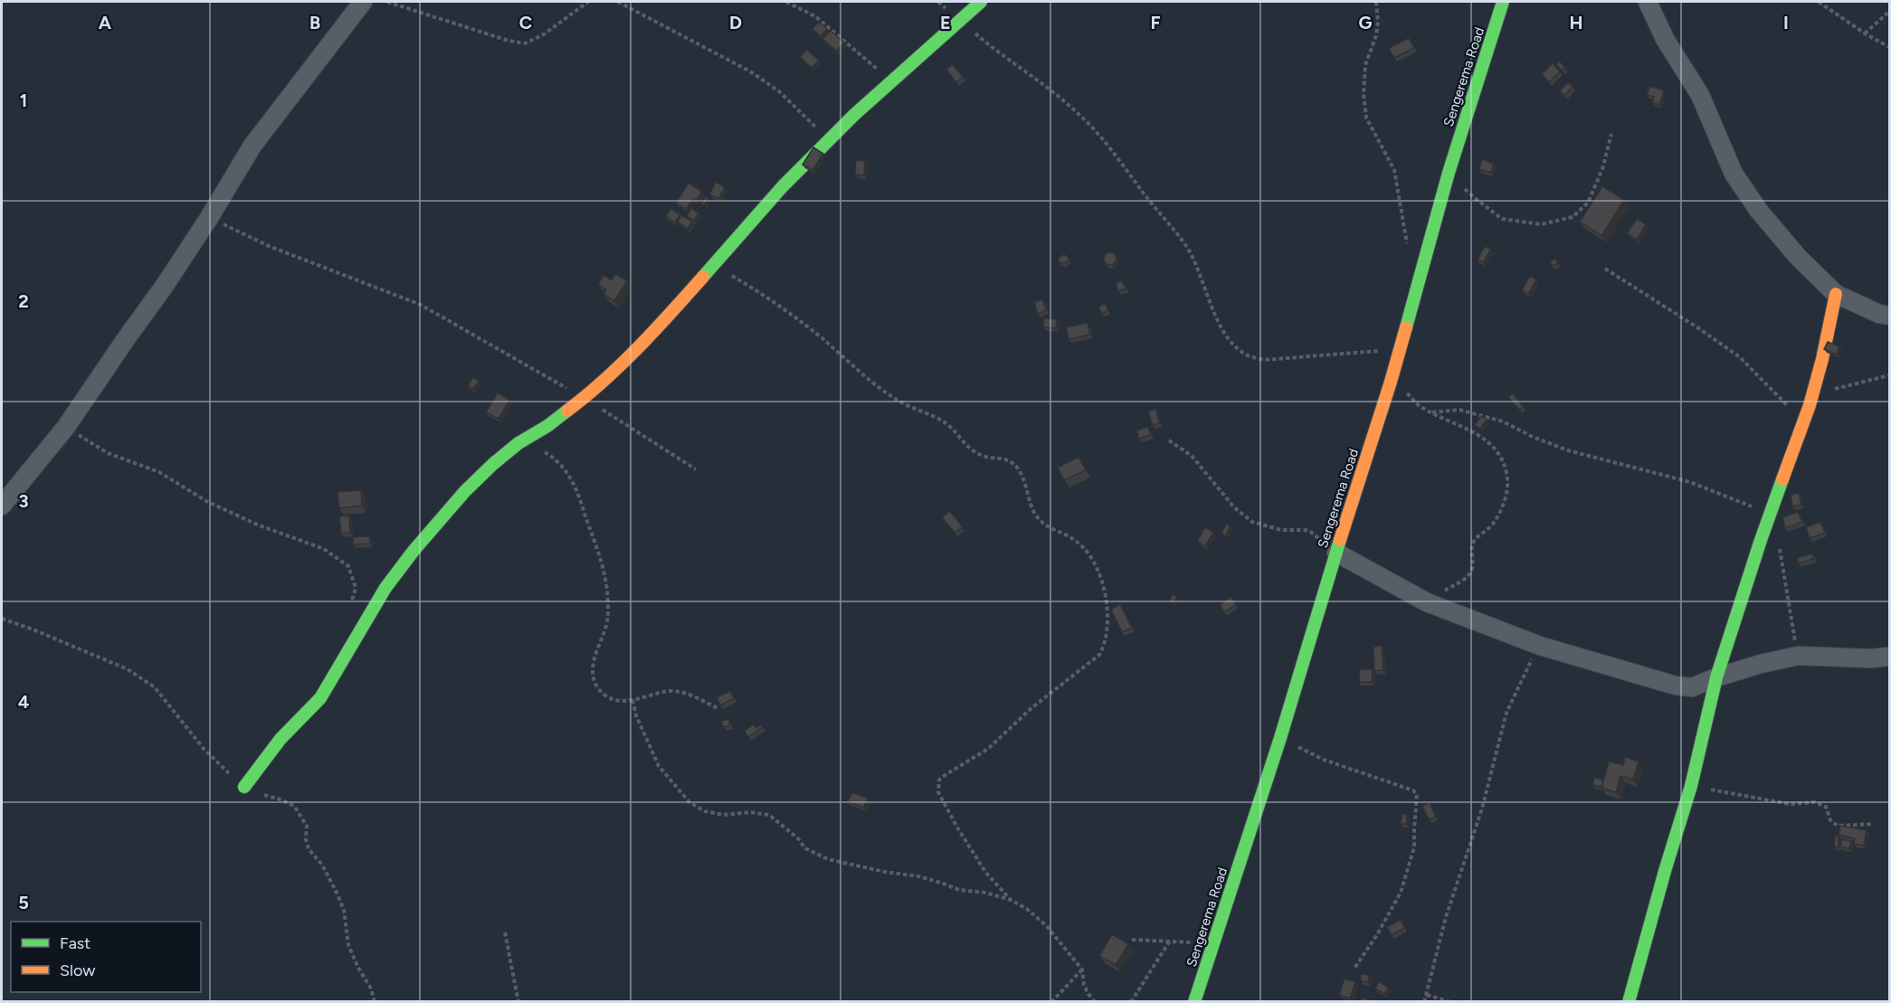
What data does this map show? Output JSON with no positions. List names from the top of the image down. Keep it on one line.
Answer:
{"streets":{"street":["Sengerema Road"]},"legend":["Fast","Slow"],"grid":{"columns":["A","B","C","D","E","F","G","H","I"],"rows":["1","2","3","4","5"]}}
